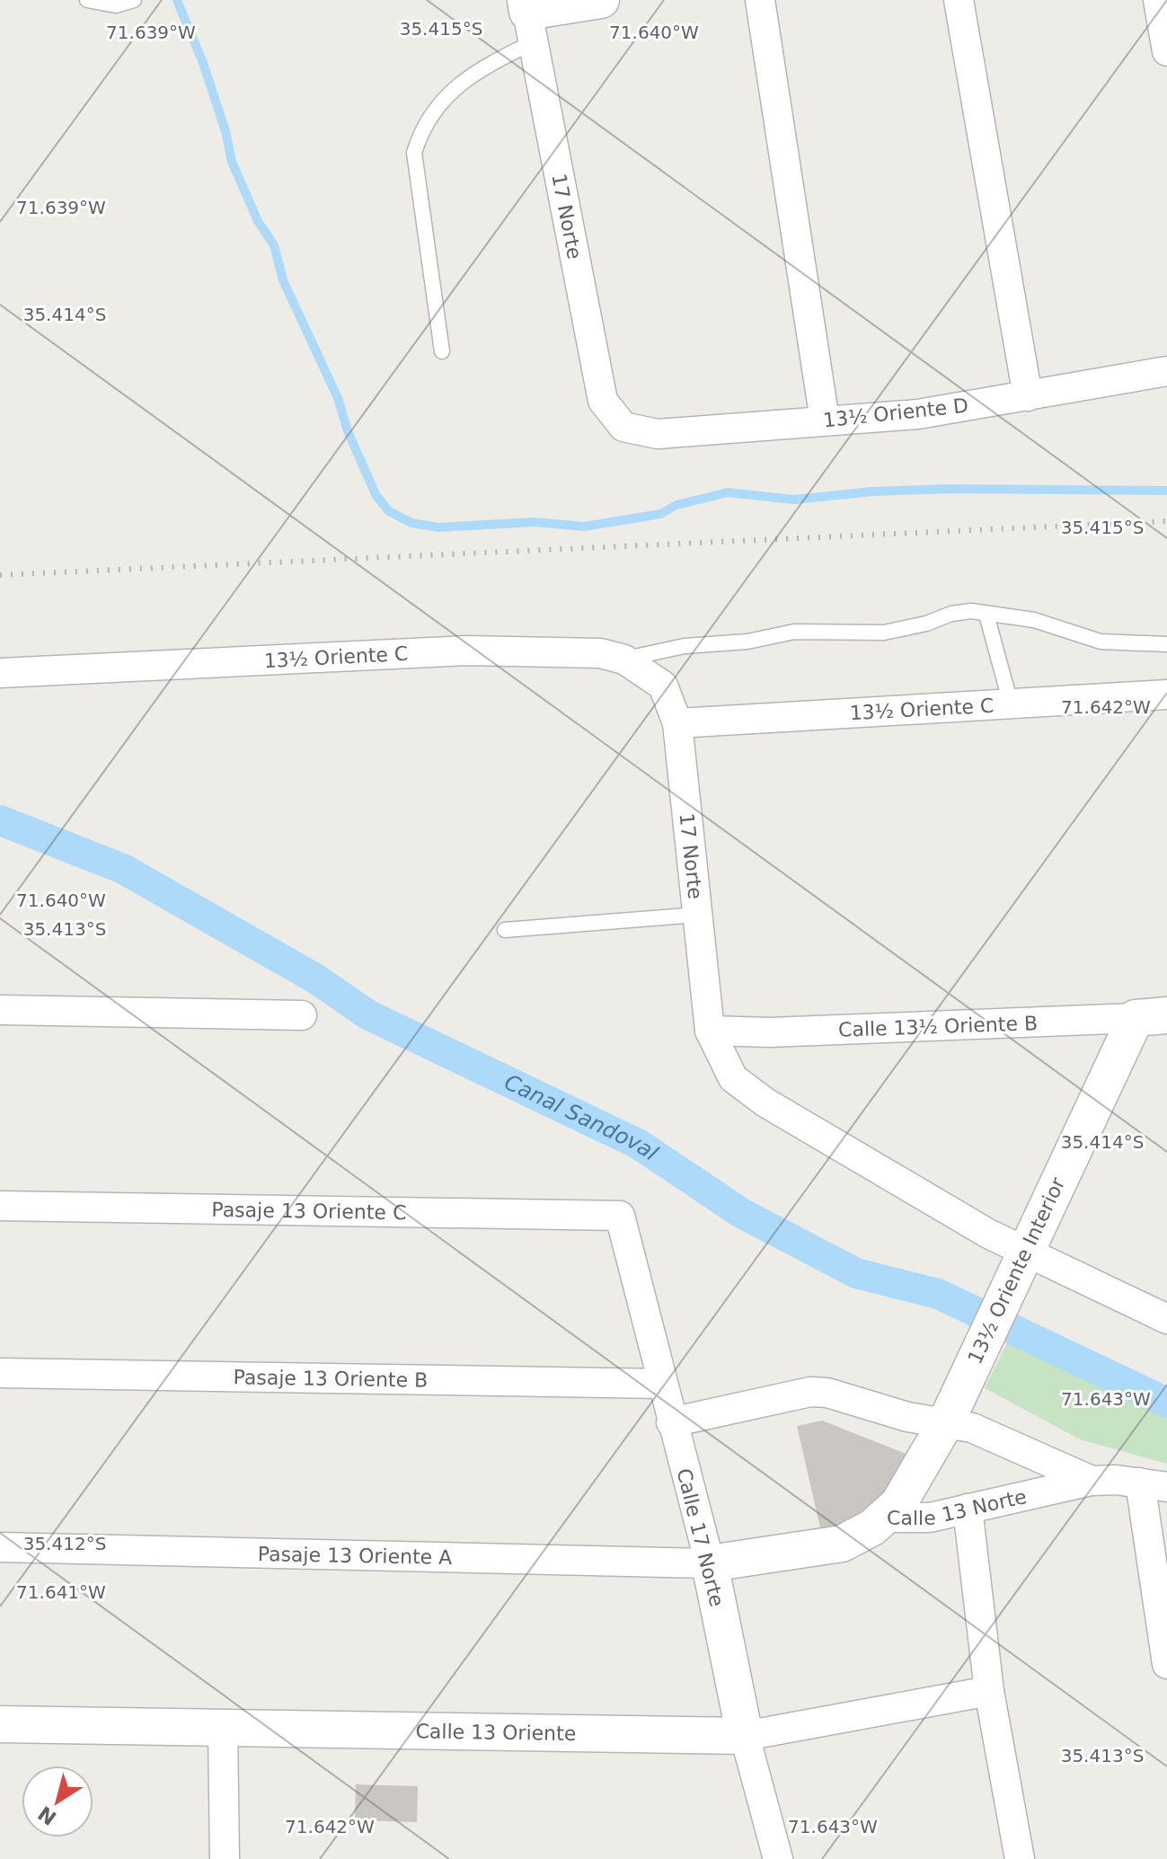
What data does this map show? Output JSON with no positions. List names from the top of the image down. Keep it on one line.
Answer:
{"streets":{"street":["17 Norte","13½ Oriente D","13½ Oriente C","Calle 13½ Oriente B","Pasaje 13 Oriente C","13½ Oriente Interior","Pasaje 13 Oriente B","Calle 13 Norte","Calle 17 Norte","Pasaje 13 Oriente A","Calle 13 Oriente"]},"crossings":[["17 Norte","13½ Oriente D"],["17 Norte","13½ Oriente C"],["17 Norte","Calle 13½ Oriente B"],["17 Norte","13½ Oriente Interior"],["Calle 13½ Oriente B","13½ Oriente Interior"],["Pasaje 13 Oriente C","Calle 17 Norte"],["13½ Oriente Interior","Calle 13 Norte"],["Pasaje 13 Oriente B","Calle 17 Norte"],["Calle 13 Norte","Calle 17 Norte"],["Calle 13 Norte","Pasaje 13 Oriente A"],["Calle 17 Norte","Pasaje 13 Oriente A"],["Calle 17 Norte","Calle 13 Oriente"]],"water":["Canal Sandoval"],"north":"bottom left","coordinates":["35.415°S","71.640°W","71.639°W","35.414°S","71.642°W","35.413°S","71.643°W","35.412°S","71.641°W"]}
